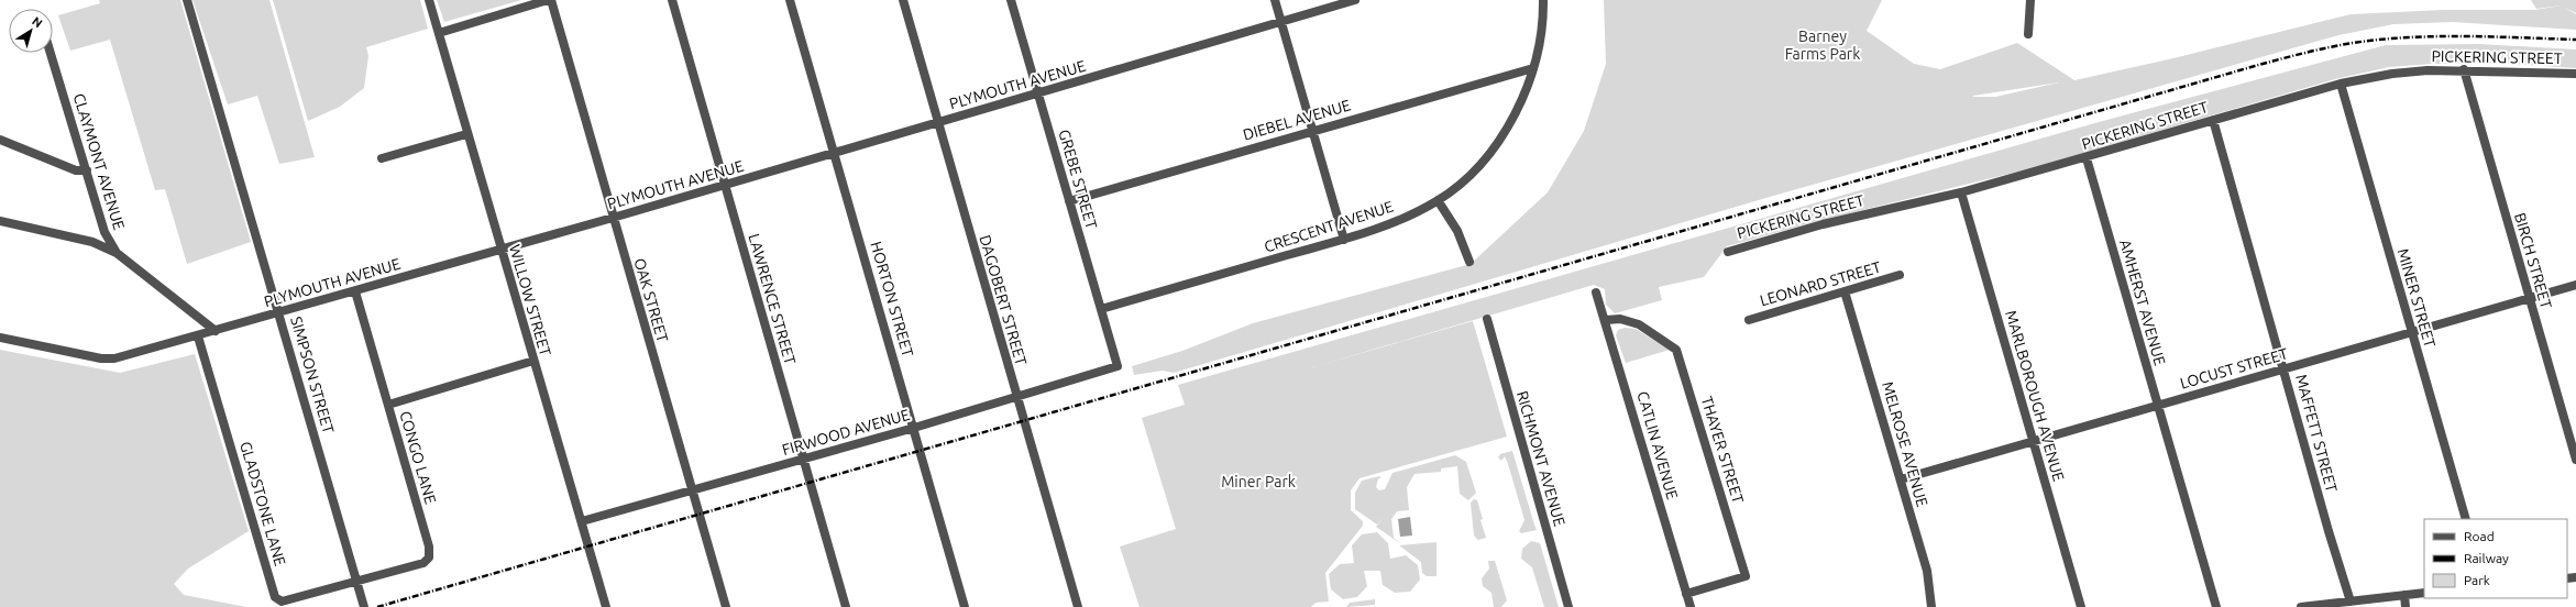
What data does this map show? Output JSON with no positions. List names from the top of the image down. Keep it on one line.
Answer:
{"streets":{"street":["PICKERING STREET","PLYMOUTH AVENUE","DIEBEL AVENUE","CLAYMONT AVENUE","GREBE STREET","CRESCENT AVENUE","BIRCH STREET","LEONARD STREET","MINER STREET","LAWRENCE STREET","HORTON STREET","WILLOW STREET","OAK STREET","DAGOBERT STREET","AMHERST AVENUE","LOCUST STREET","SIMPSON STREET","MARLBOROUGH AVENUE","FIRWOOD AVENUE","MAFFETT STREET","MELROSE AVENUE","CATLIN AVENUE","THAYER STREET","CONGO LANE","RICHMONT AVENUE","GLADSTONE LANE"]},"crossings":[["PICKERING STREET","BIRCH STREET"],["PICKERING STREET","MINER STREET"],["PICKERING STREET","AMHERST AVENUE"],["PICKERING STREET","MARLBOROUGH AVENUE"],["PICKERING STREET","MAFFETT STREET"],["PLYMOUTH AVENUE","CLAYMONT AVENUE"],["PLYMOUTH AVENUE","GREBE STREET"],["PLYMOUTH AVENUE","LAWRENCE STREET"],["PLYMOUTH AVENUE","HORTON STREET"],["PLYMOUTH AVENUE","WILLOW STREET"],["PLYMOUTH AVENUE","OAK STREET"],["PLYMOUTH AVENUE","DAGOBERT STREET"],["PLYMOUTH AVENUE","SIMPSON STREET"],["PLYMOUTH AVENUE","CONGO LANE"],["PLYMOUTH AVENUE","GLADSTONE LANE"],["DIEBEL AVENUE","GREBE STREET"],["DIEBEL AVENUE","CRESCENT AVENUE"],["GREBE STREET","CRESCENT AVENUE"],["GREBE STREET","FIRWOOD AVENUE"],["BIRCH STREET","LOCUST STREET"],["LEONARD STREET","MELROSE AVENUE"],["MINER STREET","LOCUST STREET"],["LAWRENCE STREET","FIRWOOD AVENUE"],["HORTON STREET","FIRWOOD AVENUE"],["WILLOW STREET","FIRWOOD AVENUE"],["OAK STREET","FIRWOOD AVENUE"],["DAGOBERT STREET","FIRWOOD AVENUE"],["AMHERST AVENUE","LOCUST STREET"],["LOCUST STREET","MARLBOROUGH AVENUE"],["LOCUST STREET","MAFFETT STREET"],["LOCUST STREET","MELROSE AVENUE"],["SIMPSON STREET","CONGO LANE"],["SIMPSON STREET","GLADSTONE LANE"],["CATLIN AVENUE","THAYER STREET"],["CONGO LANE","GLADSTONE LANE"]],"parks":["Barney Farms Park","Miner Park"],"legend":["Road","Railway","Park"],"north":"top right"}
